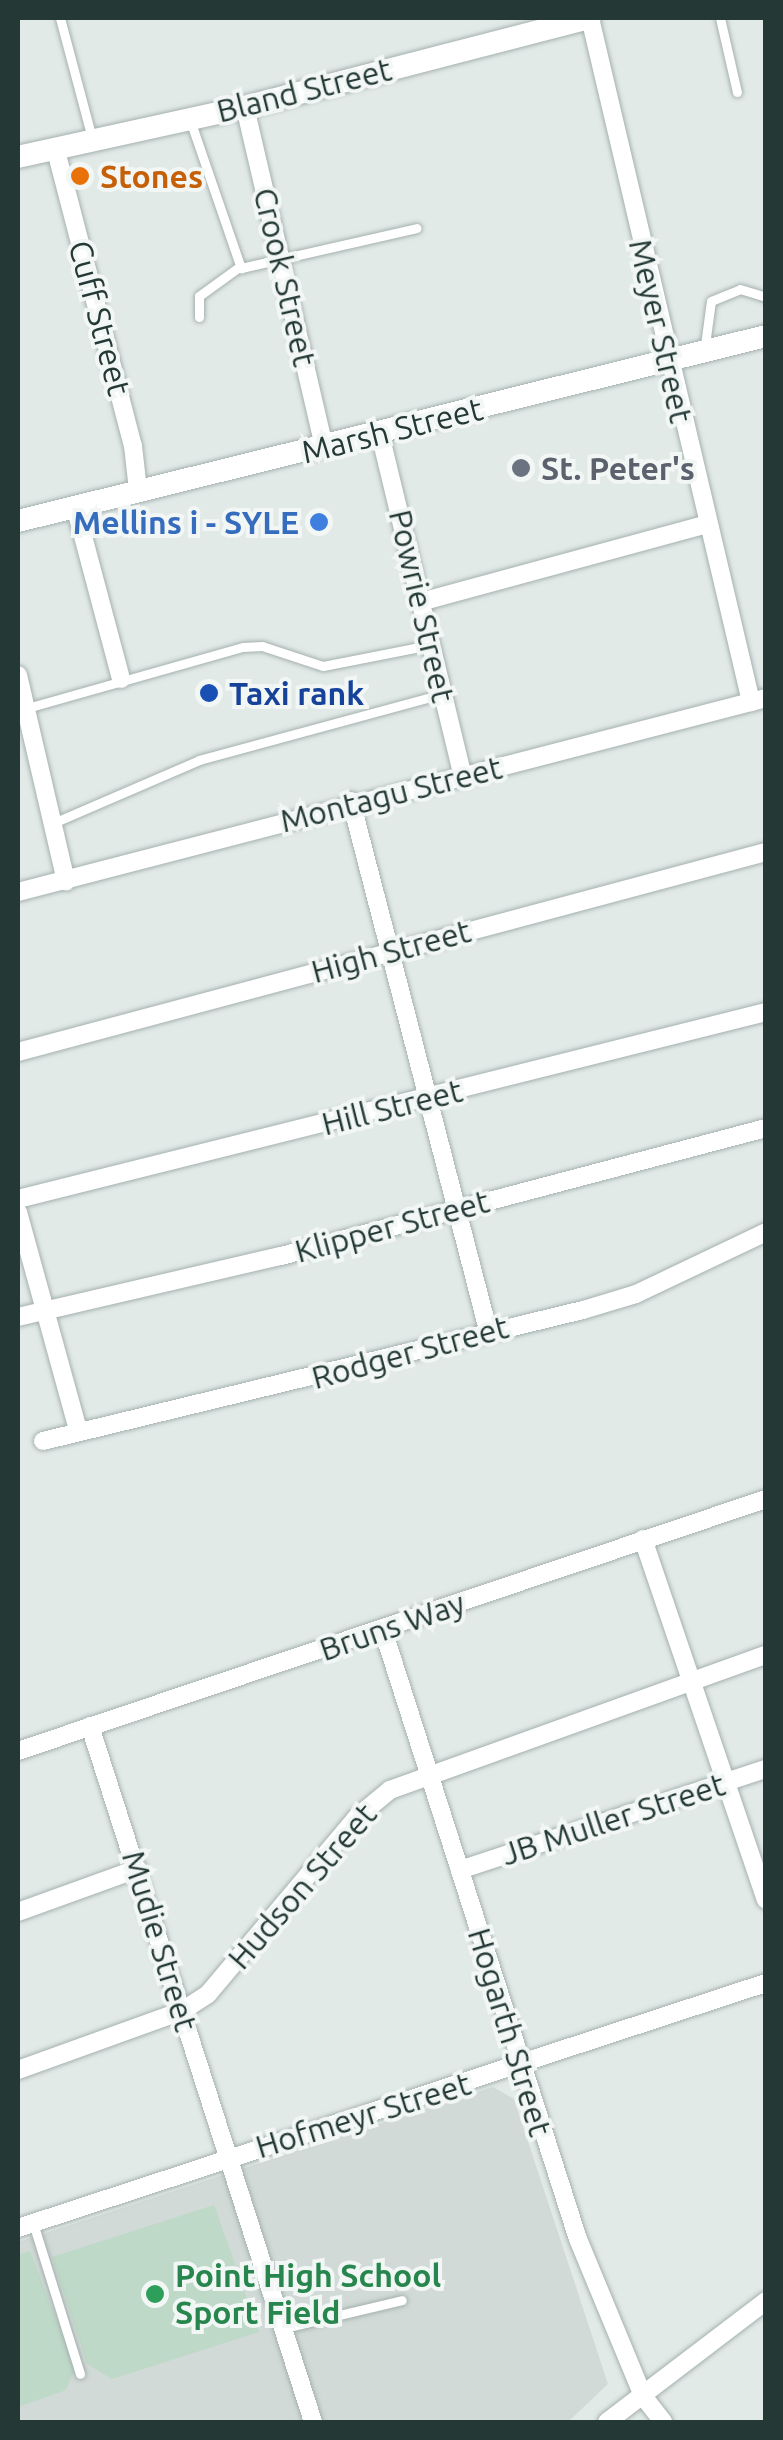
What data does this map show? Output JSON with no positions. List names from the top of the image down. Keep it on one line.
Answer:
{"streets":{"street":["Bland Street","Crook Street","Cuff Street","Meyer Street","Marsh Street","Powrie Street","Montagu Street","High Street","Hill Street","Klipper Street","Rodger Street","Bruns Way","JB Muller Street","Hudson Street","Mudie Street","Hogarth Street","Hofmeyr Street"]},"crossings":[["Bland Street","Crook Street"],["Bland Street","Cuff Street"],["Bland Street","Meyer Street"],["Crook Street","Marsh Street"],["Cuff Street","Marsh Street"],["Meyer Street","Marsh Street"],["Meyer Street","Montagu Street"],["Marsh Street","Powrie Street"],["Powrie Street","Montagu Street"],["Bruns Way","Mudie Street"],["Bruns Way","Hogarth Street"],["JB Muller Street","Hogarth Street"],["Hudson Street","Mudie Street"],["Hudson Street","Hogarth Street"],["Mudie Street","Hofmeyr Street"],["Hogarth Street","Hofmeyr Street"]],"places":["Stones","St. Peter's","Mellins i - SYLE","Taxi rank","Point High School Sport Field"]}
